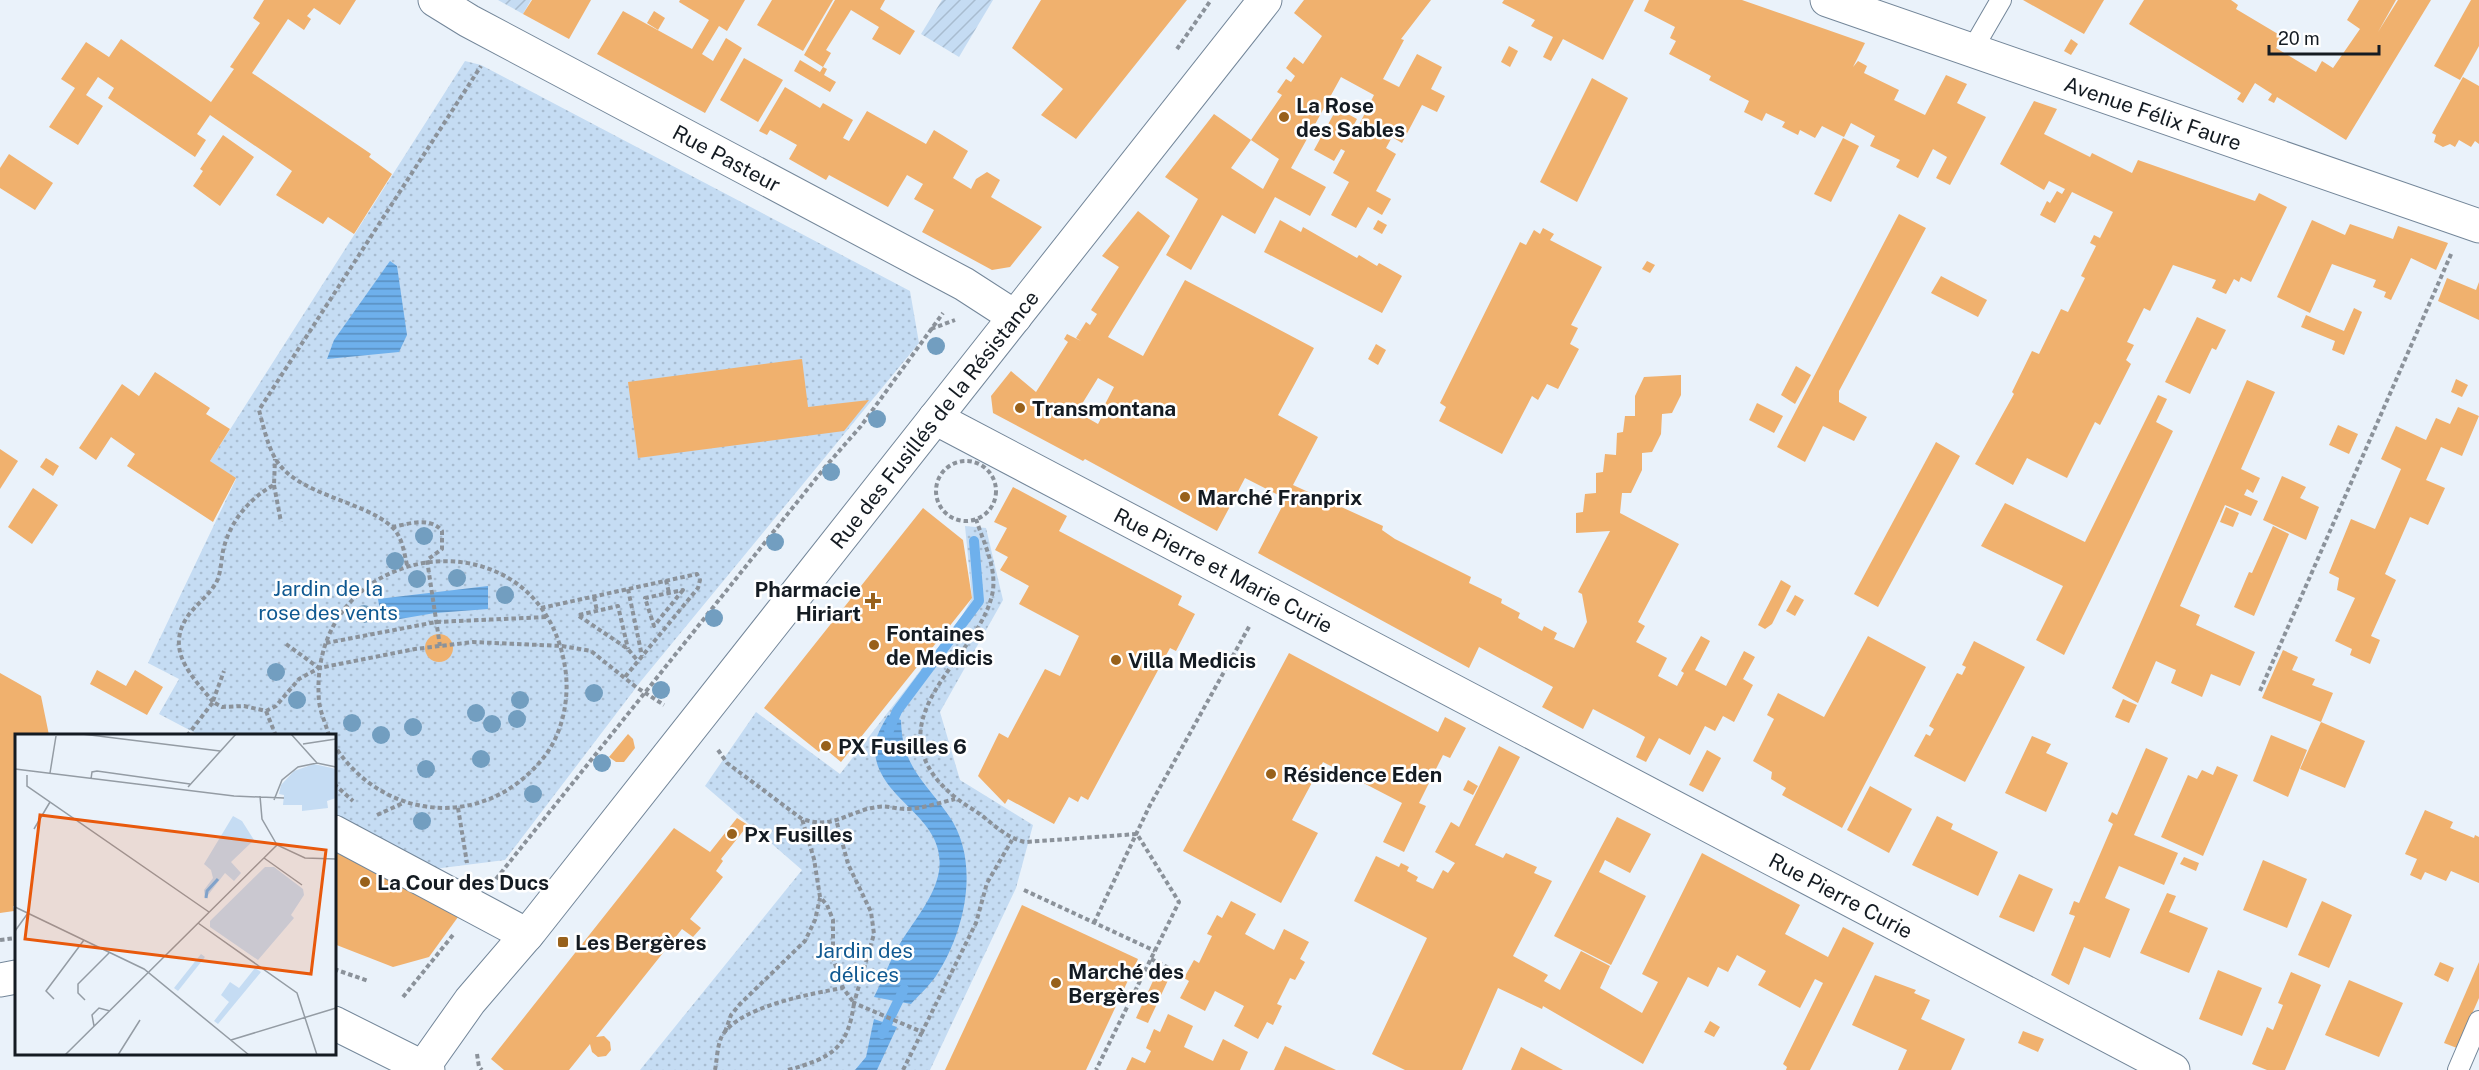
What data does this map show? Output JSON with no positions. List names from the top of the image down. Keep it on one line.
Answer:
{"streets":{"street":["Avenue Félix Faure","Rue Pasteur","Rue des Fusillés de la Résistance","Rue Pierre et Marie Curie","Rue Pierre Curie"]},"crossings":[["Rue Pasteur","Rue des Fusillés de la Résistance"],["Rue des Fusillés de la Résistance","Rue Pierre et Marie Curie"],["Rue Pierre et Marie Curie","Rue Pierre Curie"]],"parks":["Jardin de la rose des vents","Jardin des délices"],"places":{"other":["La Rose des Sables","Transmontana","Marché Franprix","Fontaines de Medicis","Villa Medicis","PX Fusilles 6","Résidence Eden","Px Fusilles","La Cour des Ducs","Marché des Bergères"],"health":["Pharmacie Hiriart"],"transit":["Les Bergères"]},"scale_bar":"20 m"}
